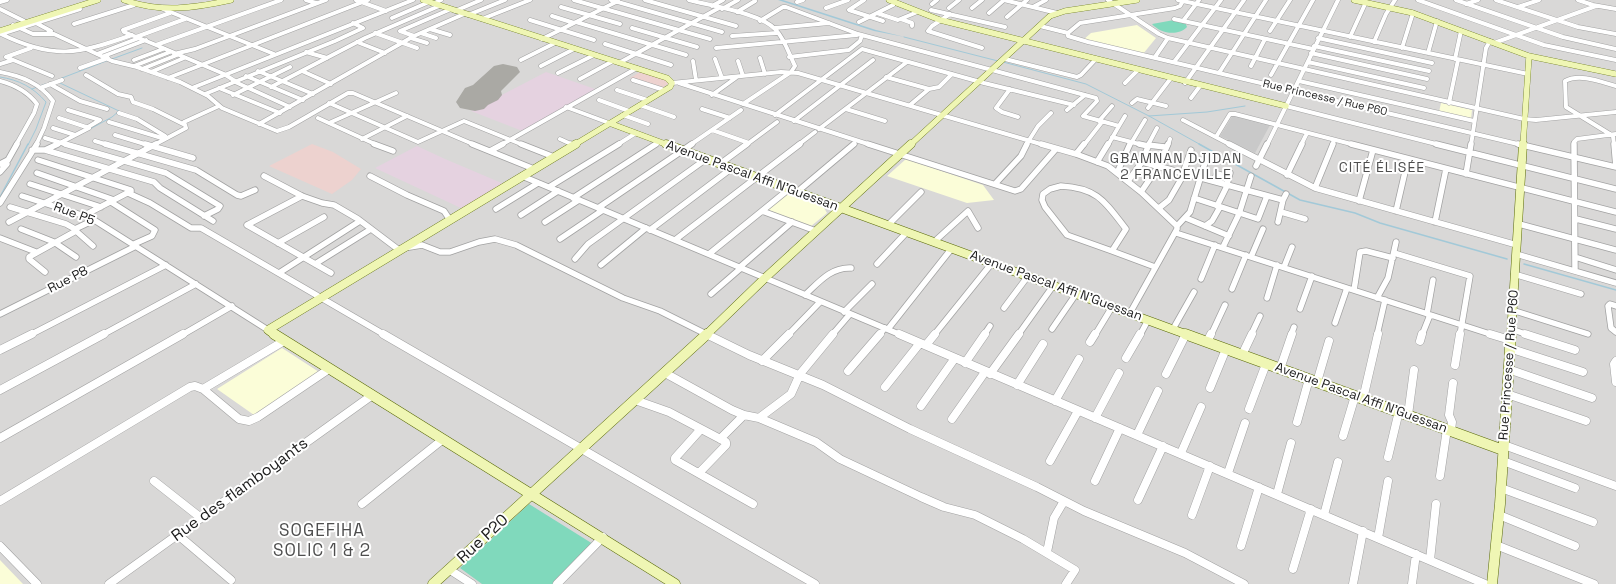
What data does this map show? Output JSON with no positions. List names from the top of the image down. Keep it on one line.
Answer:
{"streets":{"street":["Rue Princesse / Rue P60","Avenue Pascal Affi N'Guessan","Rue P5","Rue P8","Rue des flamboyants","Rue P20"]},"crossings":[["Rue Princesse / Rue P60","Avenue Pascal Affi N'Guessan"],["Rue Princesse / Rue P60","Rue P20"],["Avenue Pascal Affi N'Guessan","Rue P20"],["Rue P5","Rue P8"]],"districts":["GBAMNAN DJIDAN 2 FRANCEVILLE","CITÉ ÉLISÉE","SOGEFIHA SOLIC 1 & 2"]}
